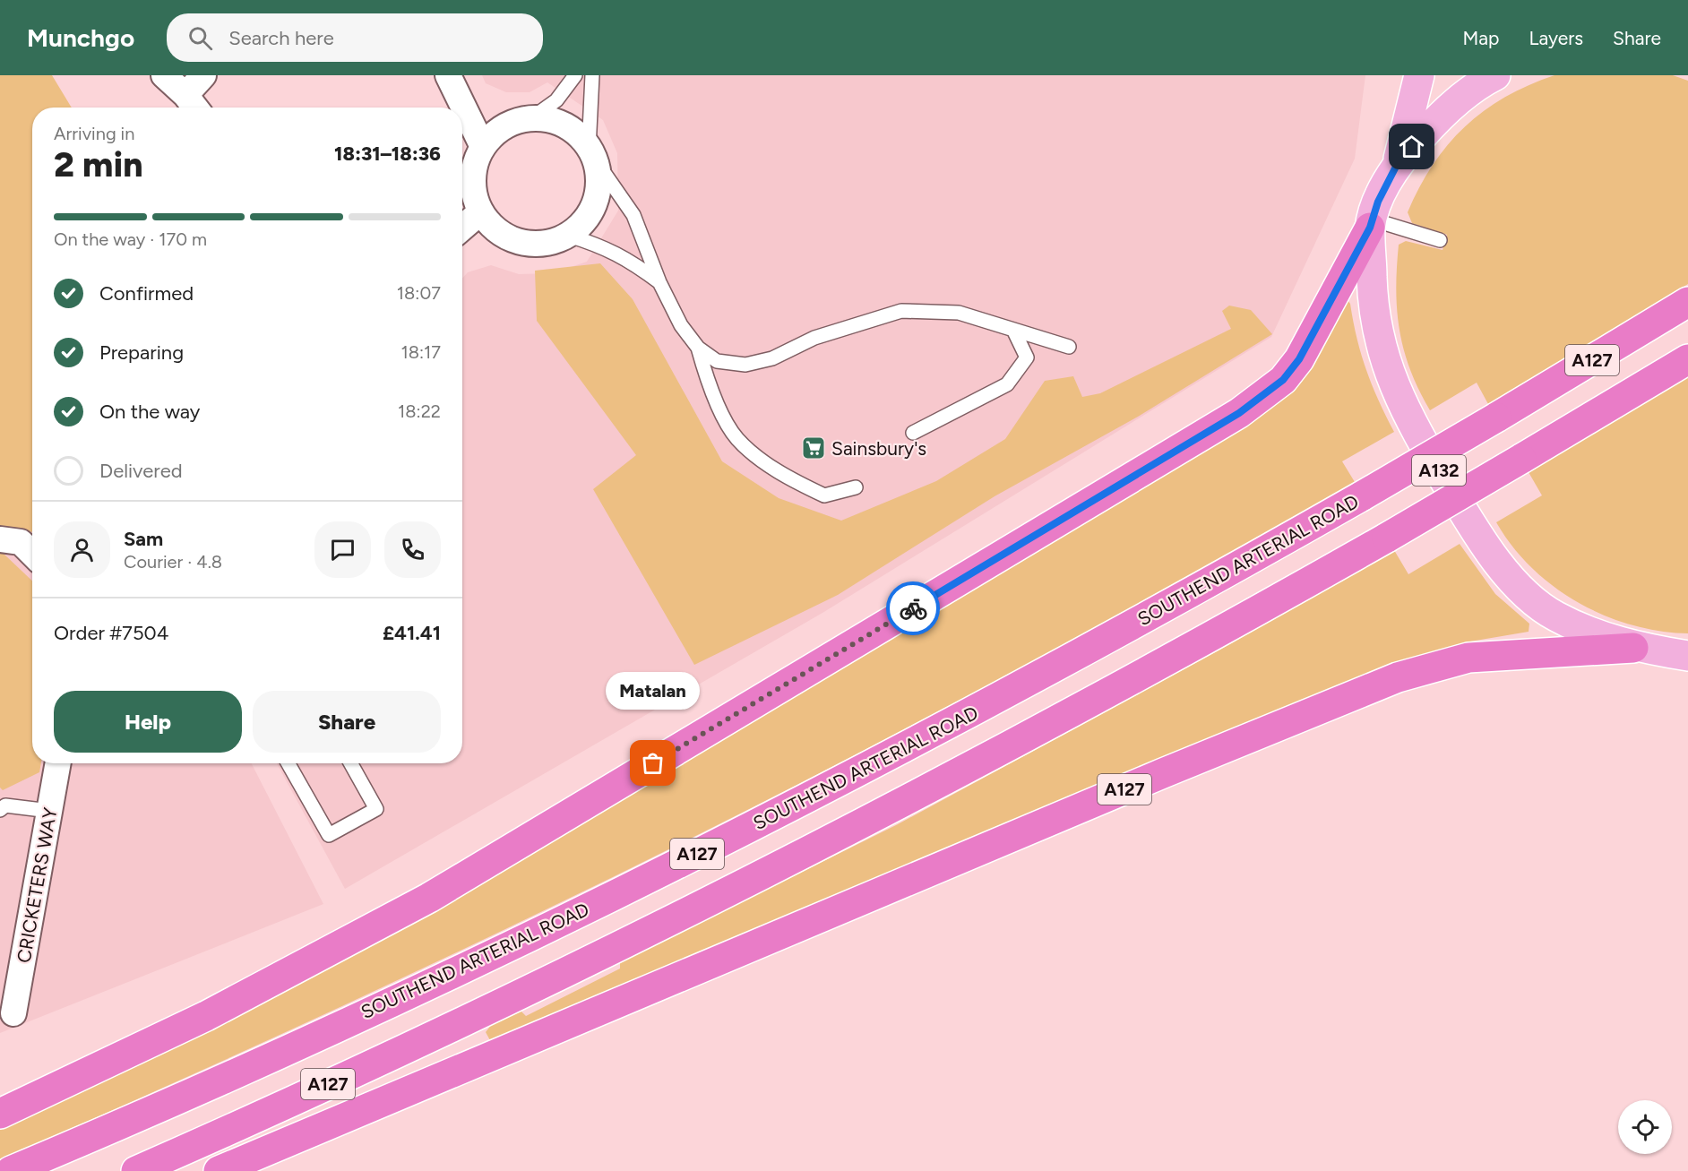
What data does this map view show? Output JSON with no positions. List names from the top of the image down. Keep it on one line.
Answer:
{"streets":{"highway":["A127","SOUTHEND ARTERIAL ROAD"],"main road":["A132"],"street":["CRICKETERS WAY"]},"crossings":[["A127","A132"]],"places":{"supermarket":["Sainsbury's"],"other":["Matalan"]},"page":{"header":"Munchgo","search":"Search here","nav":["Map","Layers","Share"],"heading":["2 min","Arriving in","18:31–18:36"],"panel":["Sam","Courier · 4.8","Order #7504","£41.41"],"bar":"On the way · 170 m","list":[["Confirmed","18:07"],["Preparing","18:17"],["On the way","18:22"],"Delivered"],"bubble":"Matalan","buttons":["Help","Share"]}}
